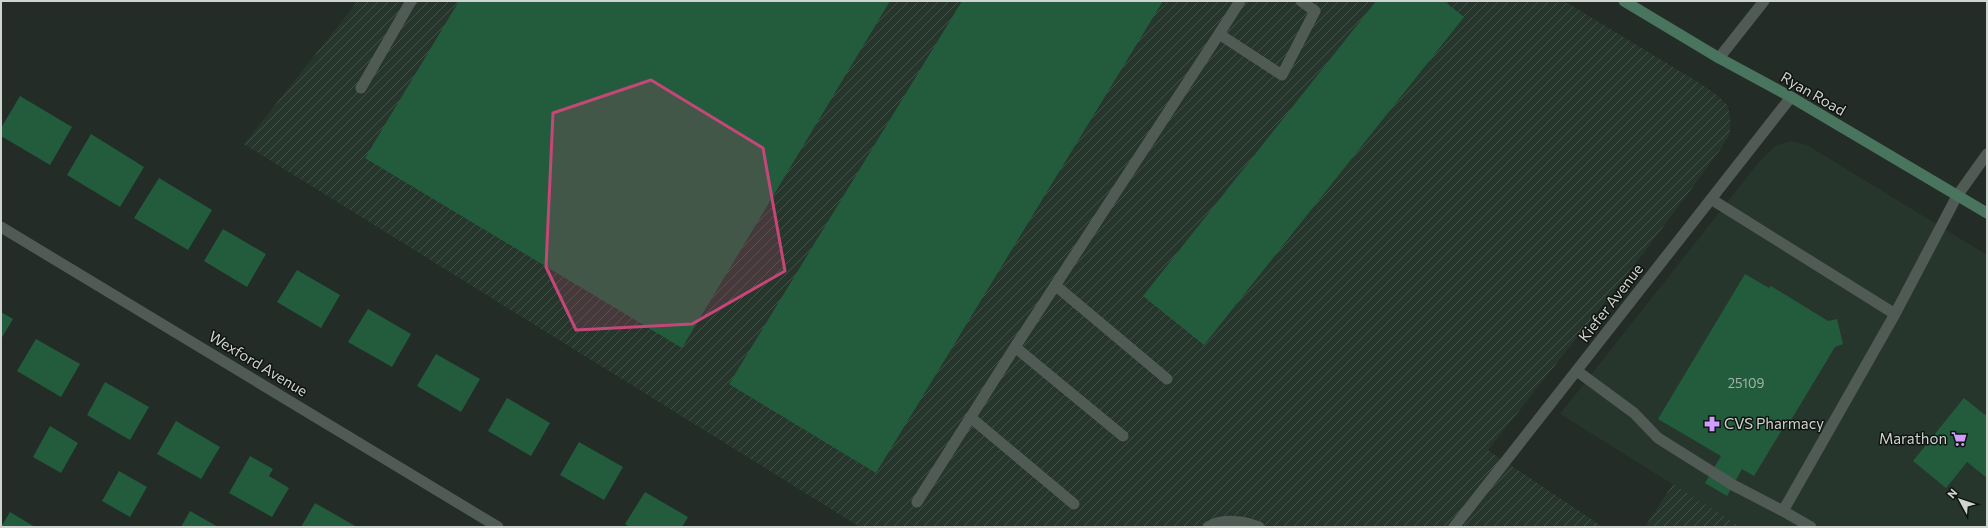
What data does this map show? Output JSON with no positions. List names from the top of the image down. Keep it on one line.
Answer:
{"streets":{"main road":["Ryan Road"],"street":["Kiefer Avenue","Wexford Avenue"]},"crossings":[["Ryan Road","Kiefer Avenue"]],"places":{"pharmacy":["CVS Pharmacy"],"supermarket":["Marathon"]},"house_numbers":["25109"],"north":"top left"}
